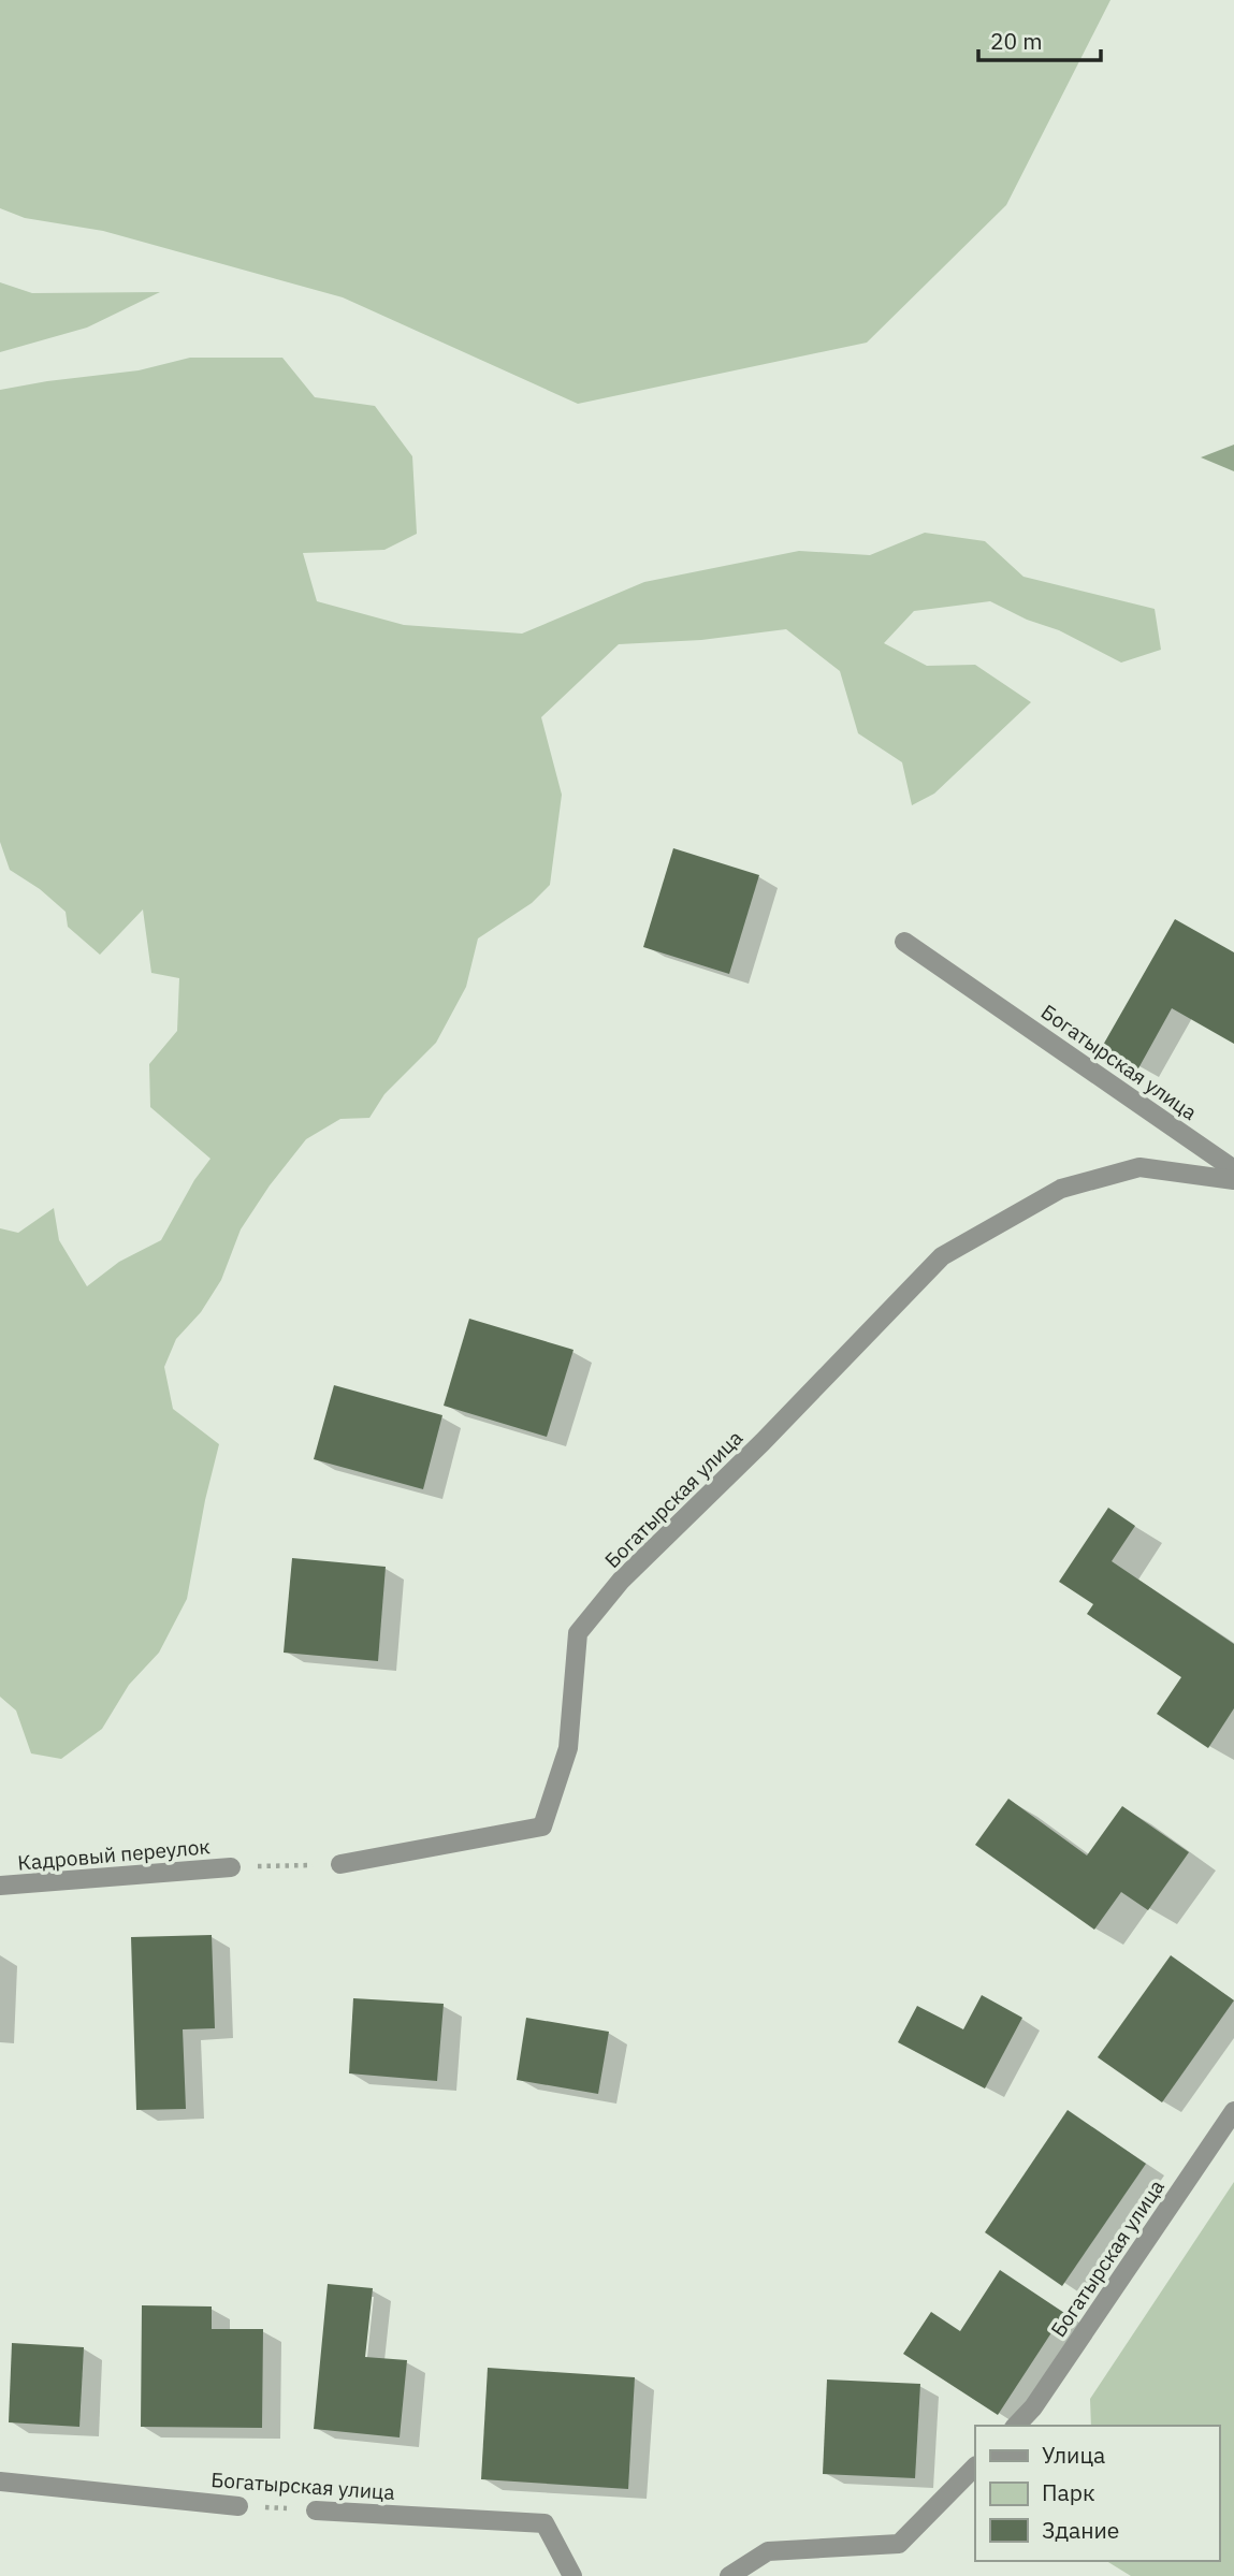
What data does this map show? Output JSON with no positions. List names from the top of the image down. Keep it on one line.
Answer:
{"streets":{"street":["Богатырская улица","Кадровый переулок"]},"legend":["Улица","Парк","Здание"],"scale_bar":"20 m"}
